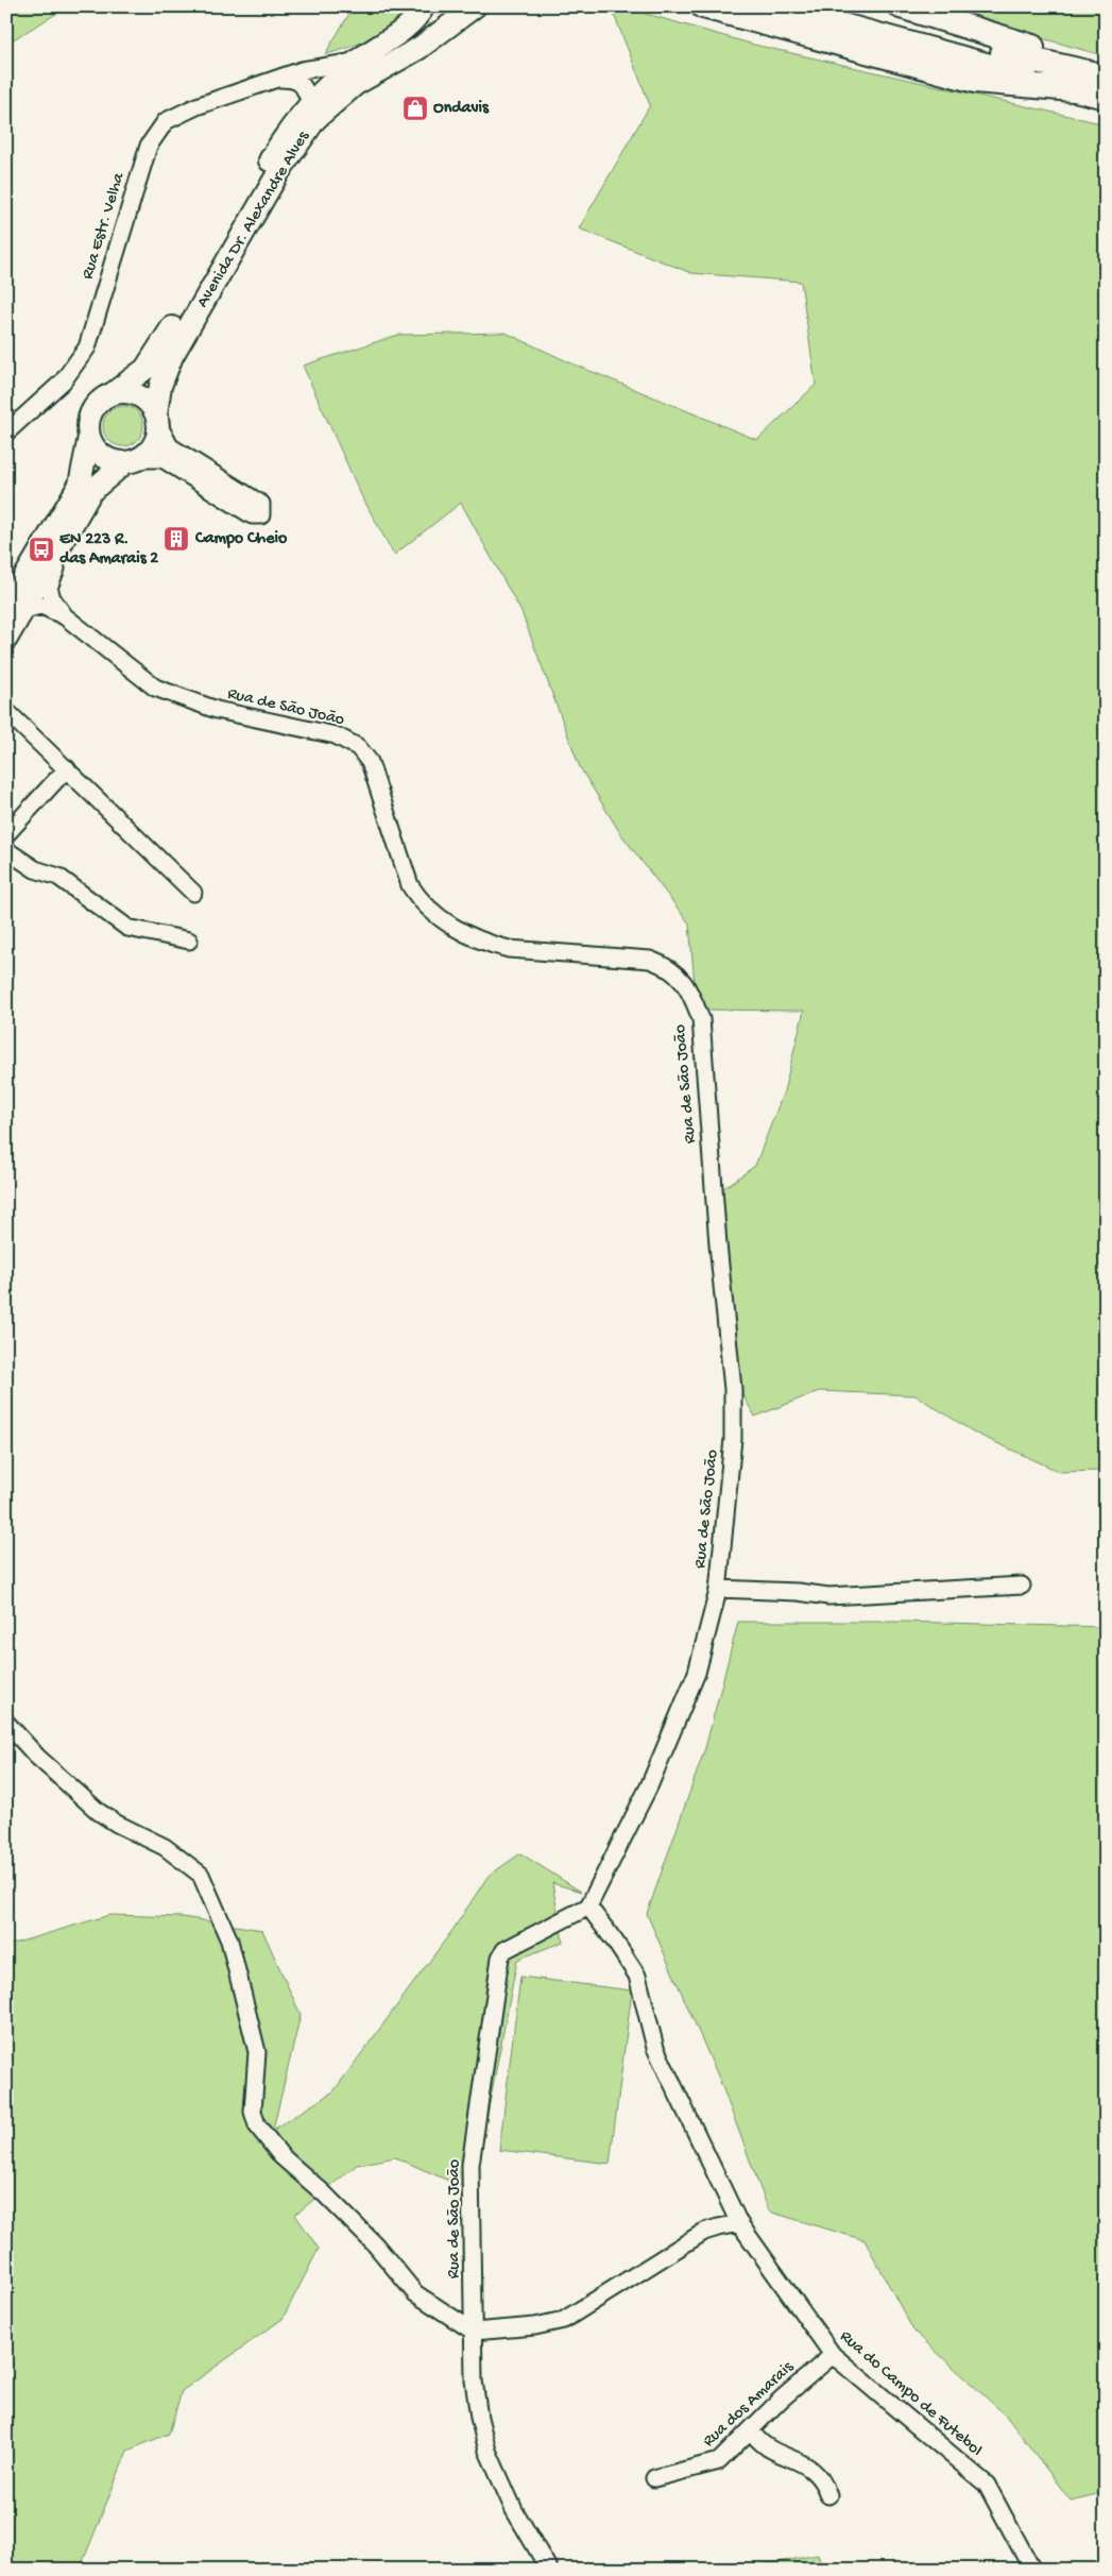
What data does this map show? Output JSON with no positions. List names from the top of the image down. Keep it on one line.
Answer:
{"streets":{"main road":["Avenida Dr. Alexandre Alves"],"street":["Rua Estr. Velha","Rua de São João","Rua do Campo de Futebol","Rua dos Amarais"]},"crossings":[["Avenida Dr. Alexandre Alves","Rua Estr. Velha"],["Rua do Campo de Futebol","Rua dos Amarais"]],"places":{"shop":["Ondavis"],"building":["Campo Cheio"],"bus stop":["EN 223 R. das Amarais 2"]}}
